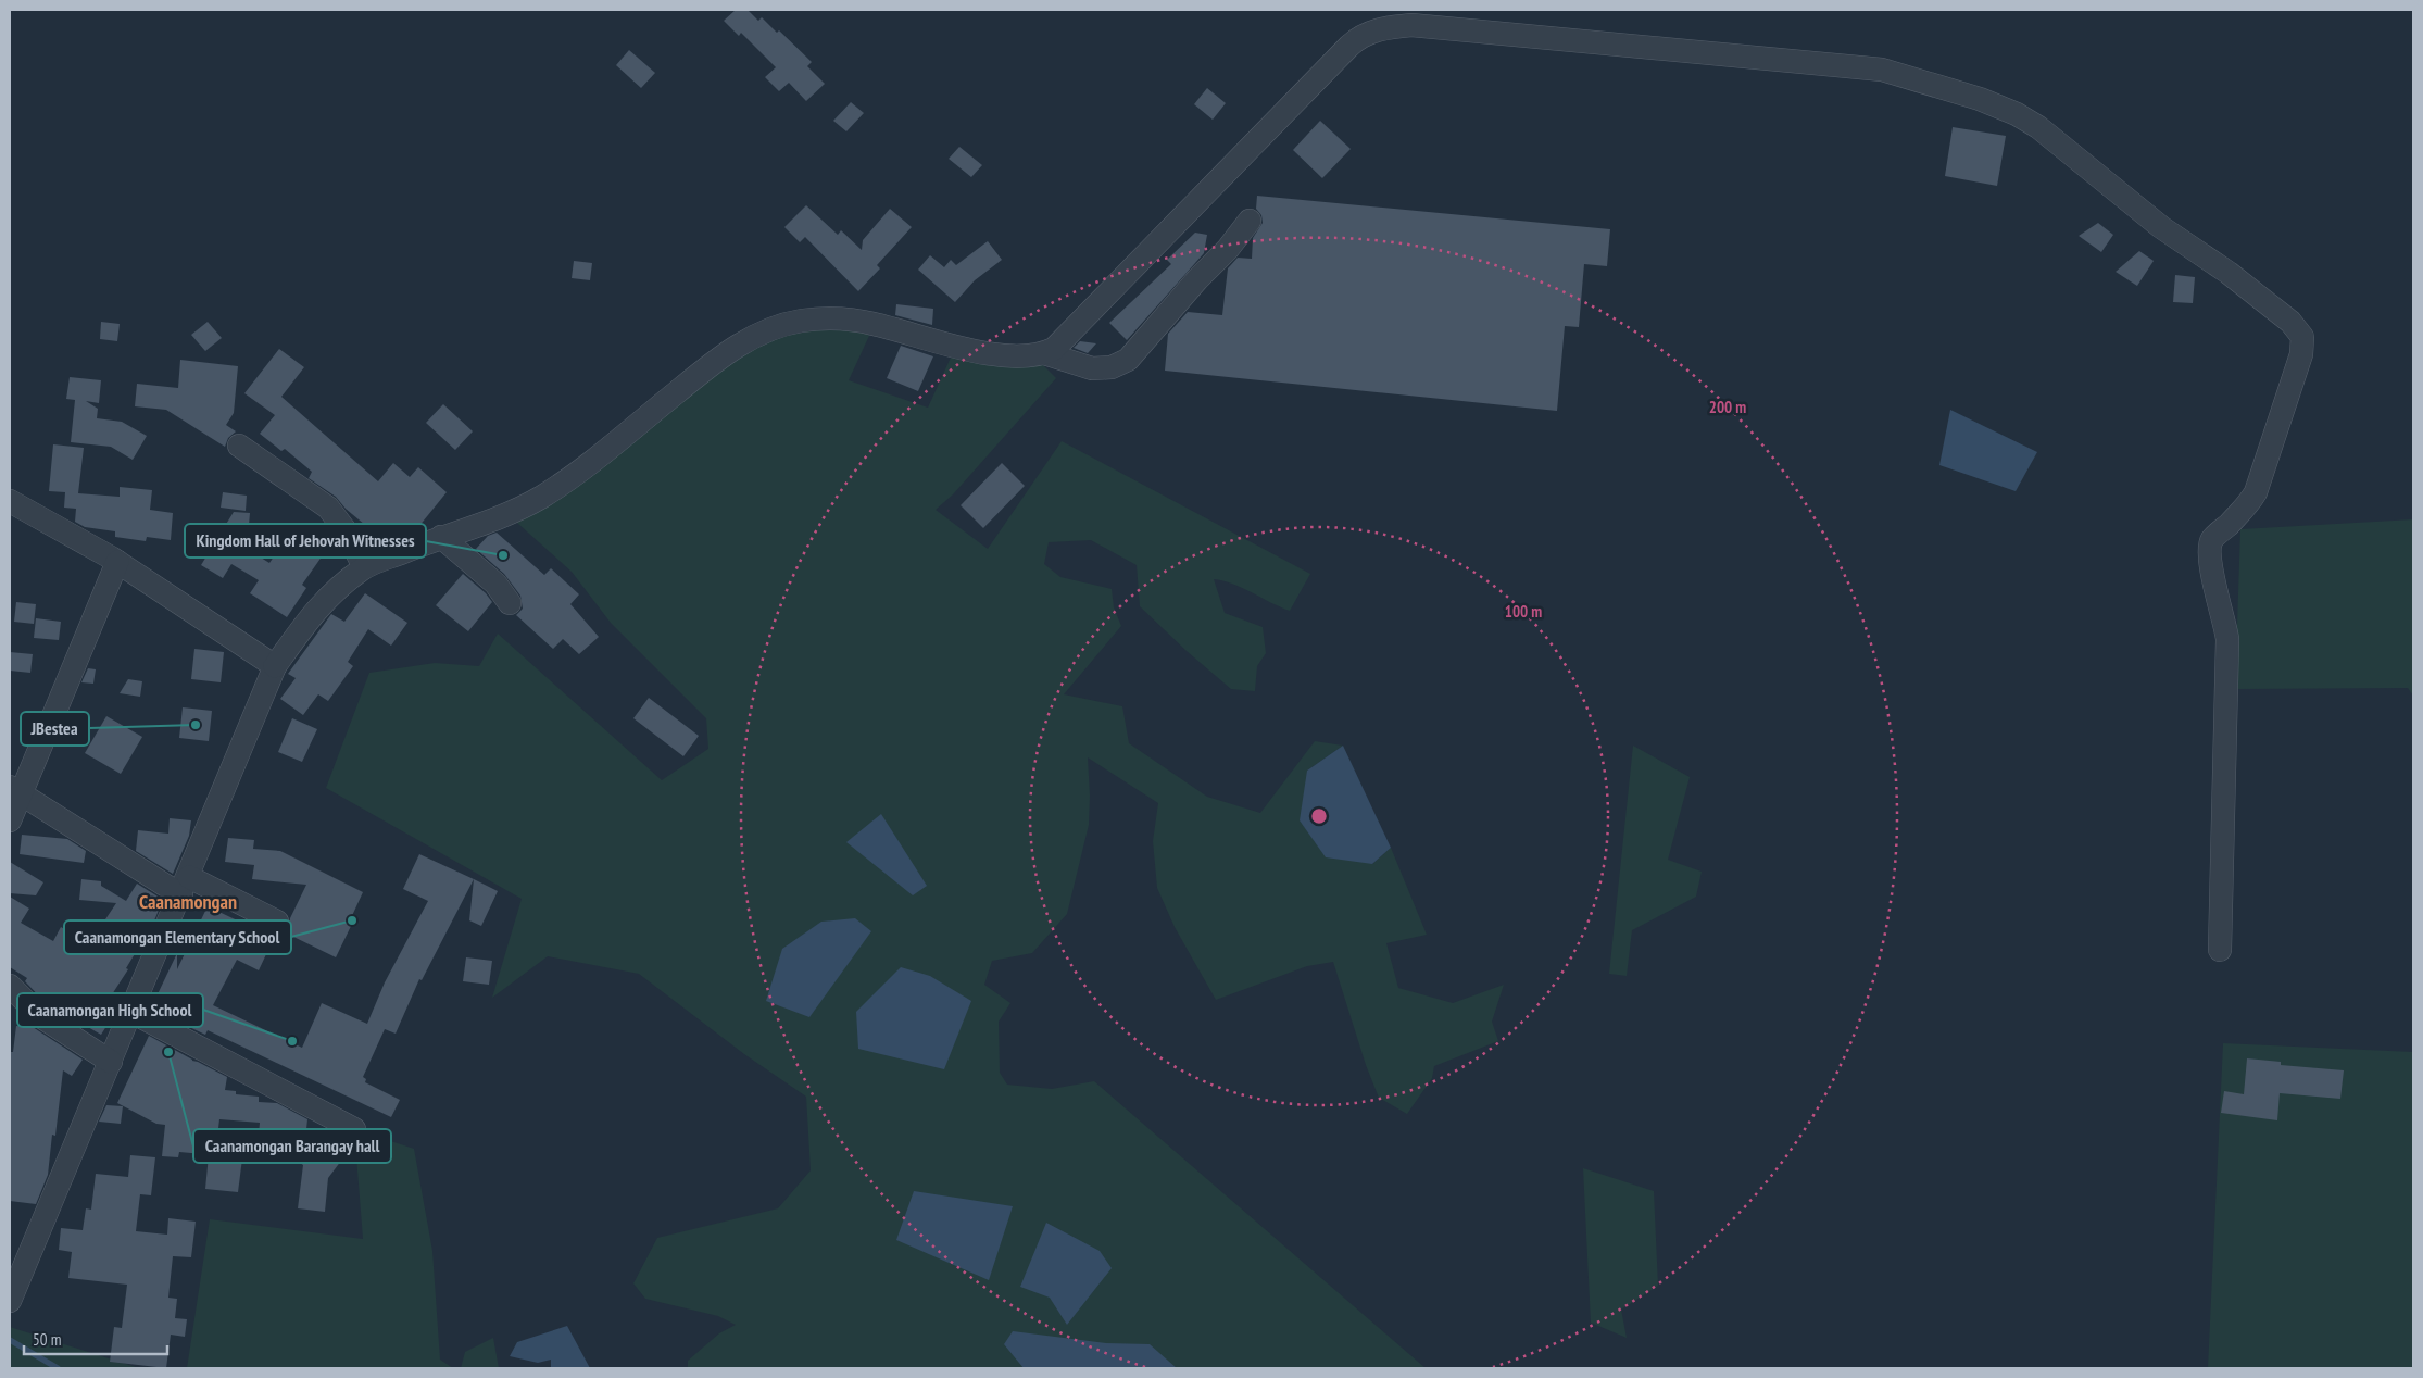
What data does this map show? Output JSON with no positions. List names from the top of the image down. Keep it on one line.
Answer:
{"districts":["Caanamongan"],"places":["Kingdom Hall of Jehovah Witnesses","JBestea","Caanamongan Elementary School","Caanamongan High School","Caanamongan Barangay hall"],"scale_bar":"50 m","rings":["200 m","100 m"]}
